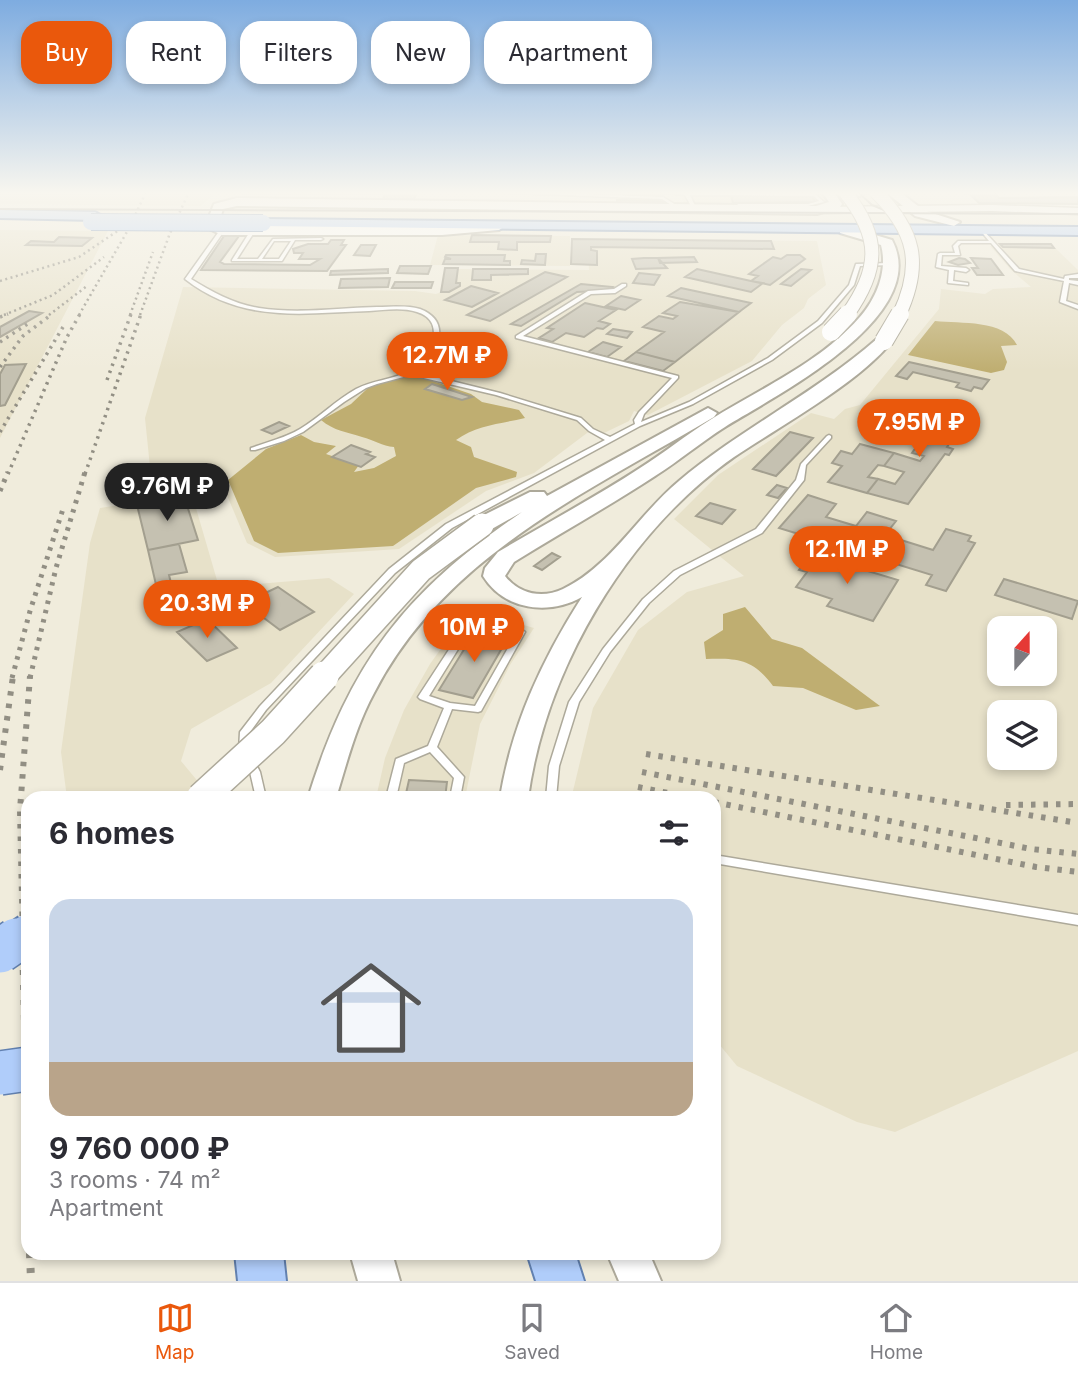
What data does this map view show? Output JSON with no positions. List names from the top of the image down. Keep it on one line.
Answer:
{"north":"top","page":{"chip":["Buy","Rent","Filters","New","Apartment"],"price":["12.7M ₽","7.95M ₽","9.76M ₽","12.1M ₽","20.3M ₽","10M ₽"],"heading":"6 homes","list":[{"name":"9 760 000 ₽","note":"3 rooms · 74 m² · Apartment"}],"tabs":["Map","Saved","Home"]}}
